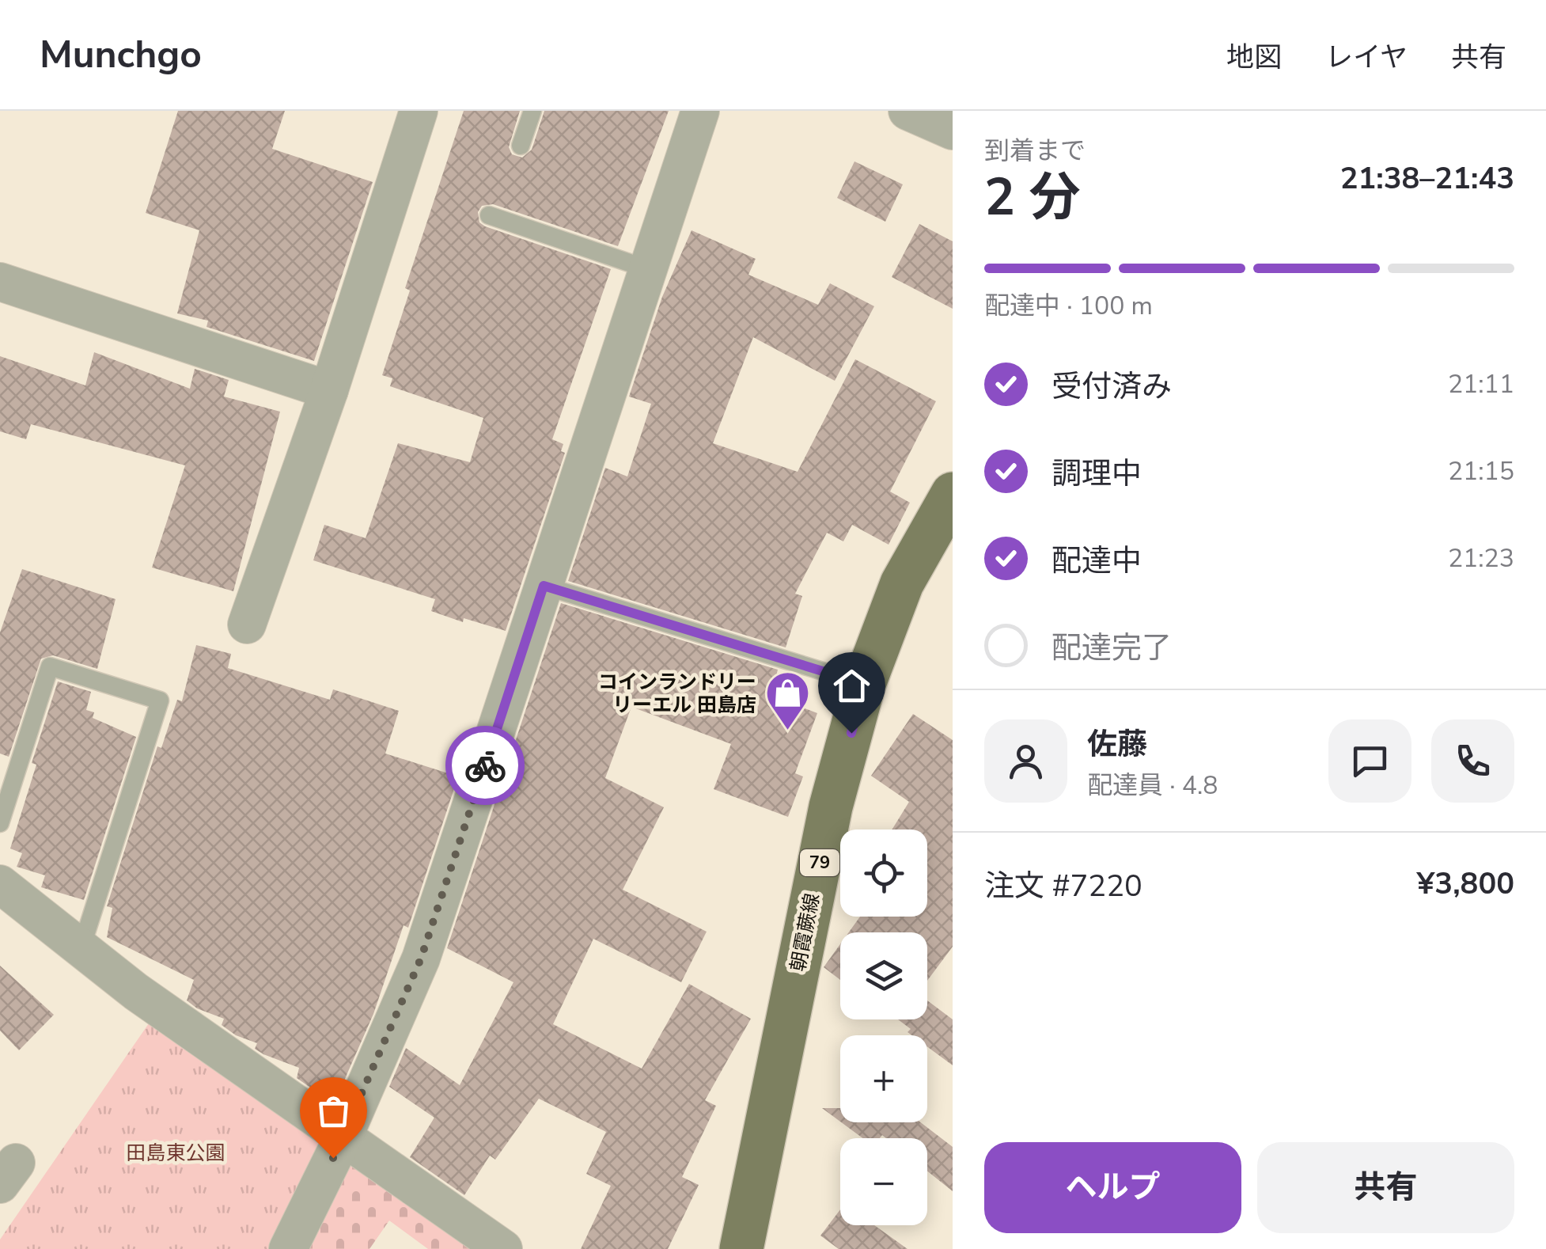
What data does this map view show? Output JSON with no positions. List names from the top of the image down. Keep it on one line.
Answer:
{"streets":{"main road":["79","朝霞蕨線"]},"parks":["田島東公園"],"places":{"shop":["コインランドリー リーエル 田島店"]},"page":{"header":"Munchgo","nav":["地図","レイヤ","共有"],"heading":["2 分","到着まで","21:38–21:43"],"panel":["佐藤","配達員 · 4.8","注文 #7220","¥3,800"],"bar":"配達中 · 100 m","list":[["受付済み","21:11"],["調理中","21:15"],["配達中","21:23"],"配達完了"],"map_buttons":["+","−"],"buttons":["ヘルプ","共有"]}}
